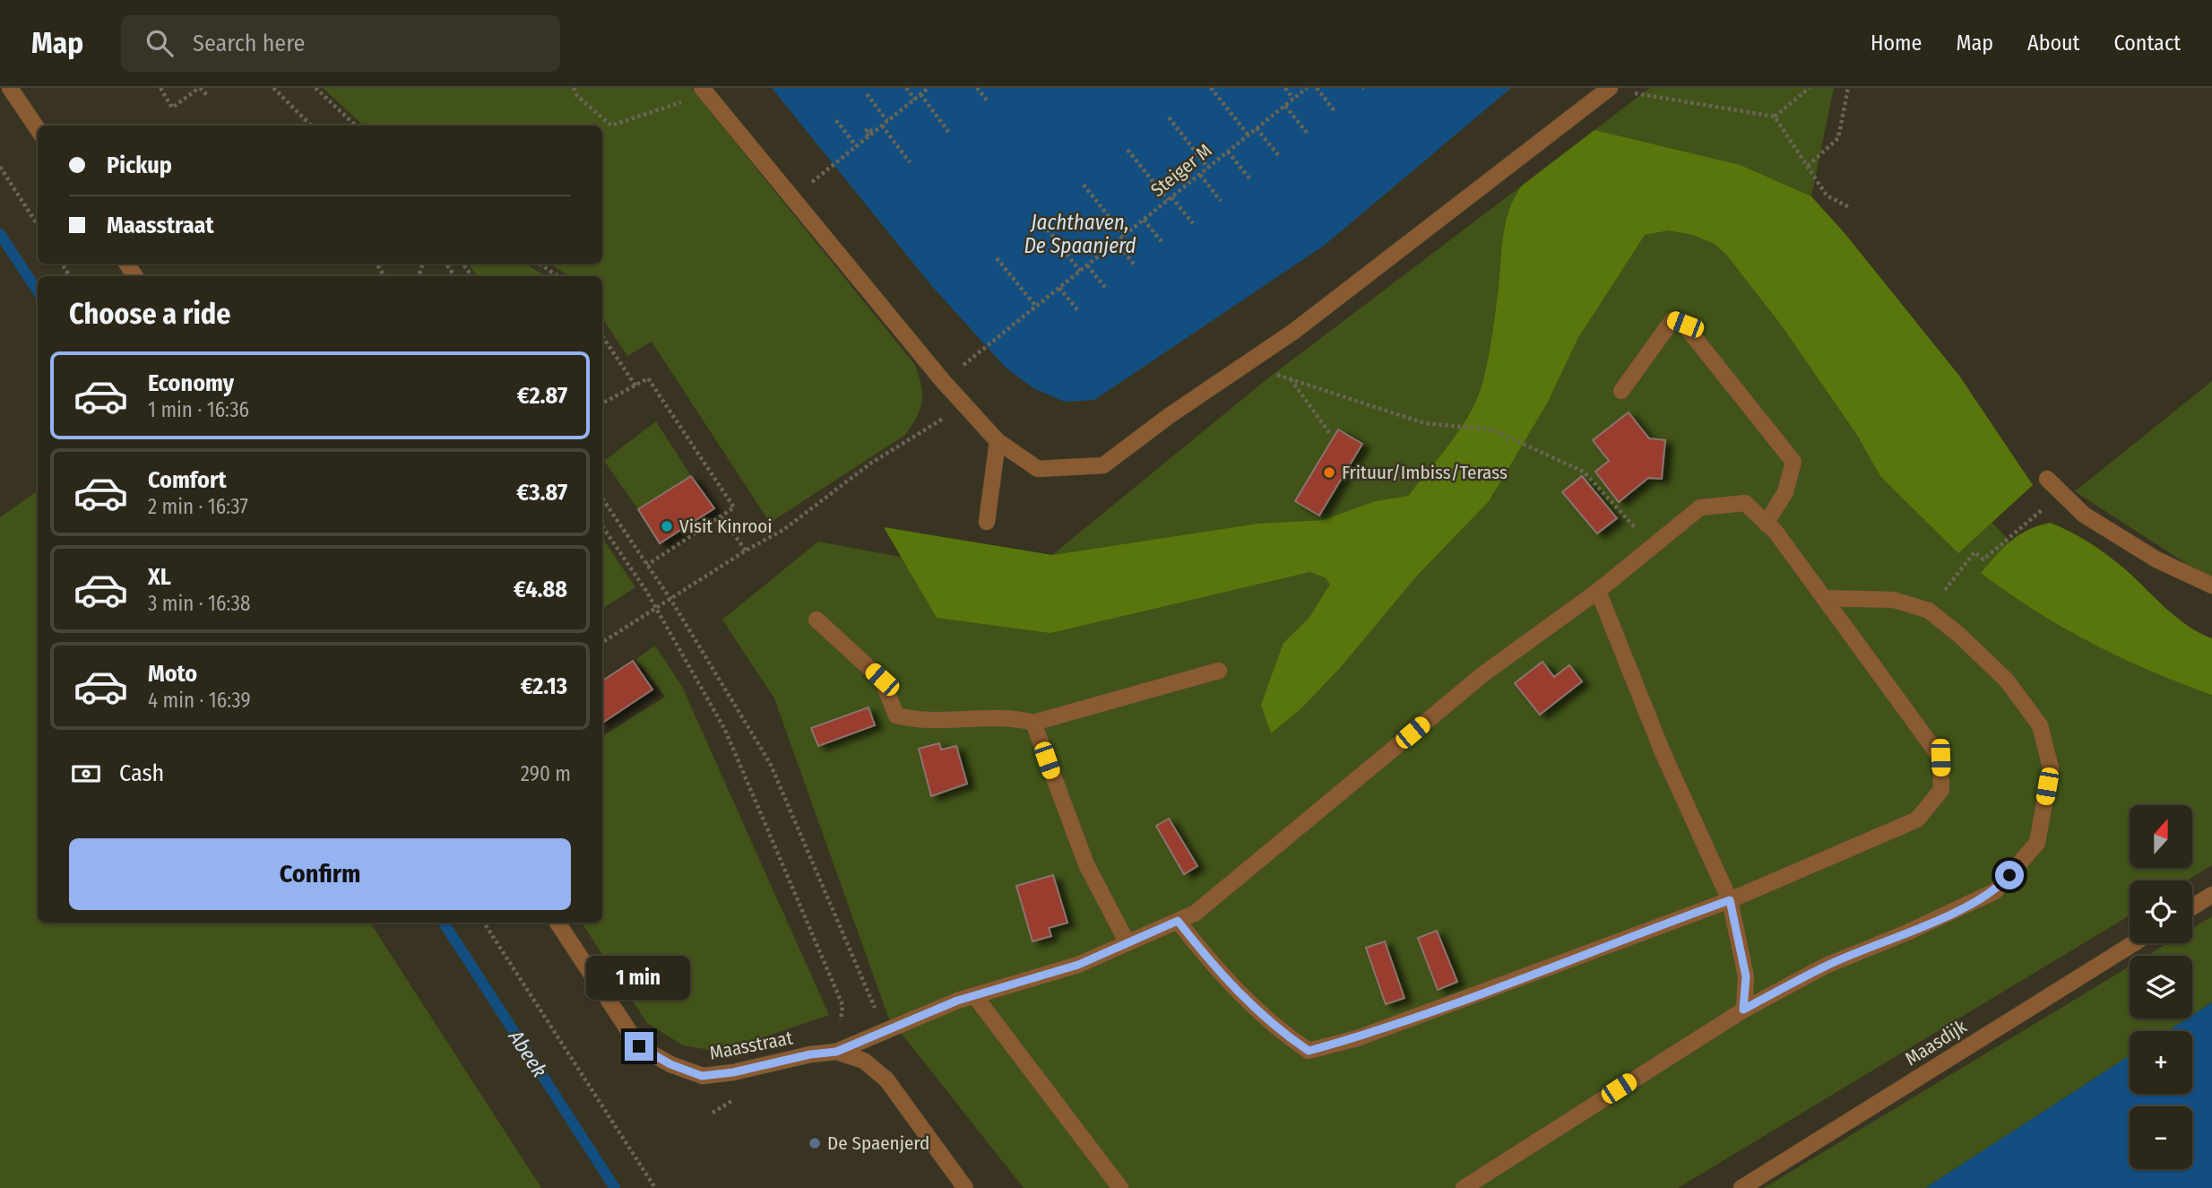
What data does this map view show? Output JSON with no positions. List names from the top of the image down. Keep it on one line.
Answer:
{"streets":{"street":["Maasdijk","Maasstraat"],"path":["Steiger M"]},"water":["Jachthaven, De Spaanjerd","Abeek"],"places":["Frituur/Imbiss/Terass","Visit Kinrooi","De Spaenjerd"],"north":"top","page":{"header":"Map","search":"Search here","nav":["Home","Map","About","Contact"],"banner":["Pickup","Maasstraat"],"heading":"Choose a ride","list":[{"name":"Economy","note":"1 min · 16:36","value":"€2.87"},{"name":"Comfort","note":"2 min · 16:37","value":"€3.87"},{"name":"XL","note":"3 min · 16:38","value":"€4.88"},{"name":"Moto","note":"4 min · 16:39","value":"€2.13"}],"pay":["Cash","290 m"],"map_buttons":["+","−"],"buttons":"Confirm","bubble":"1 min"}}
